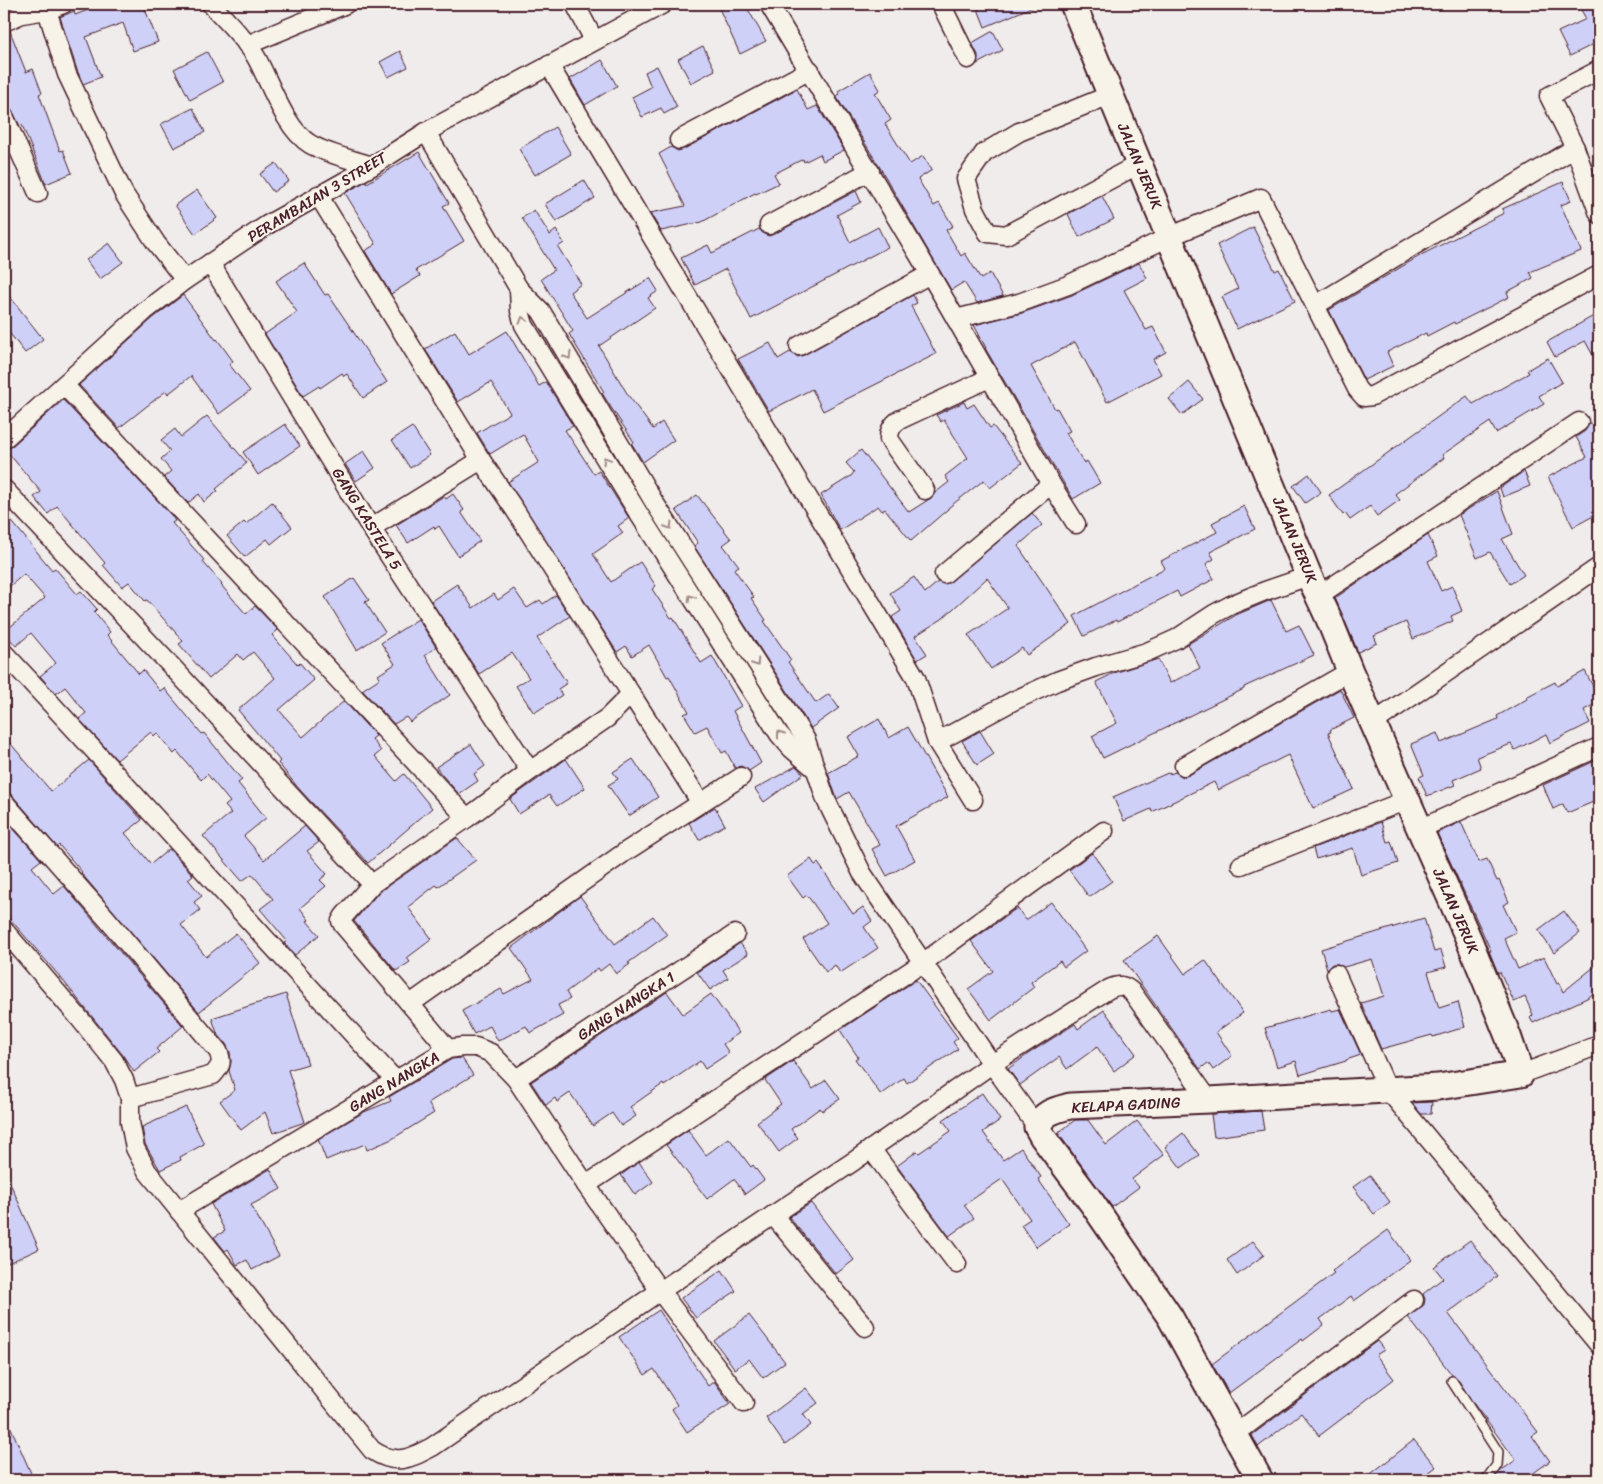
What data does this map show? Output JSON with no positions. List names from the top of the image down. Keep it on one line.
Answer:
{"streets":{"street":["JALAN JERUK","PERAMBAIAN 3 STREET","GANG KASTELA 5","GANG NANGKA 1","GANG NANGKA","KELAPA GADING"]},"crossings":[["JALAN JERUK","KELAPA GADING"],["PERAMBAIAN 3 STREET","GANG KASTELA 5"],["GANG NANGKA 1","GANG NANGKA"]]}
